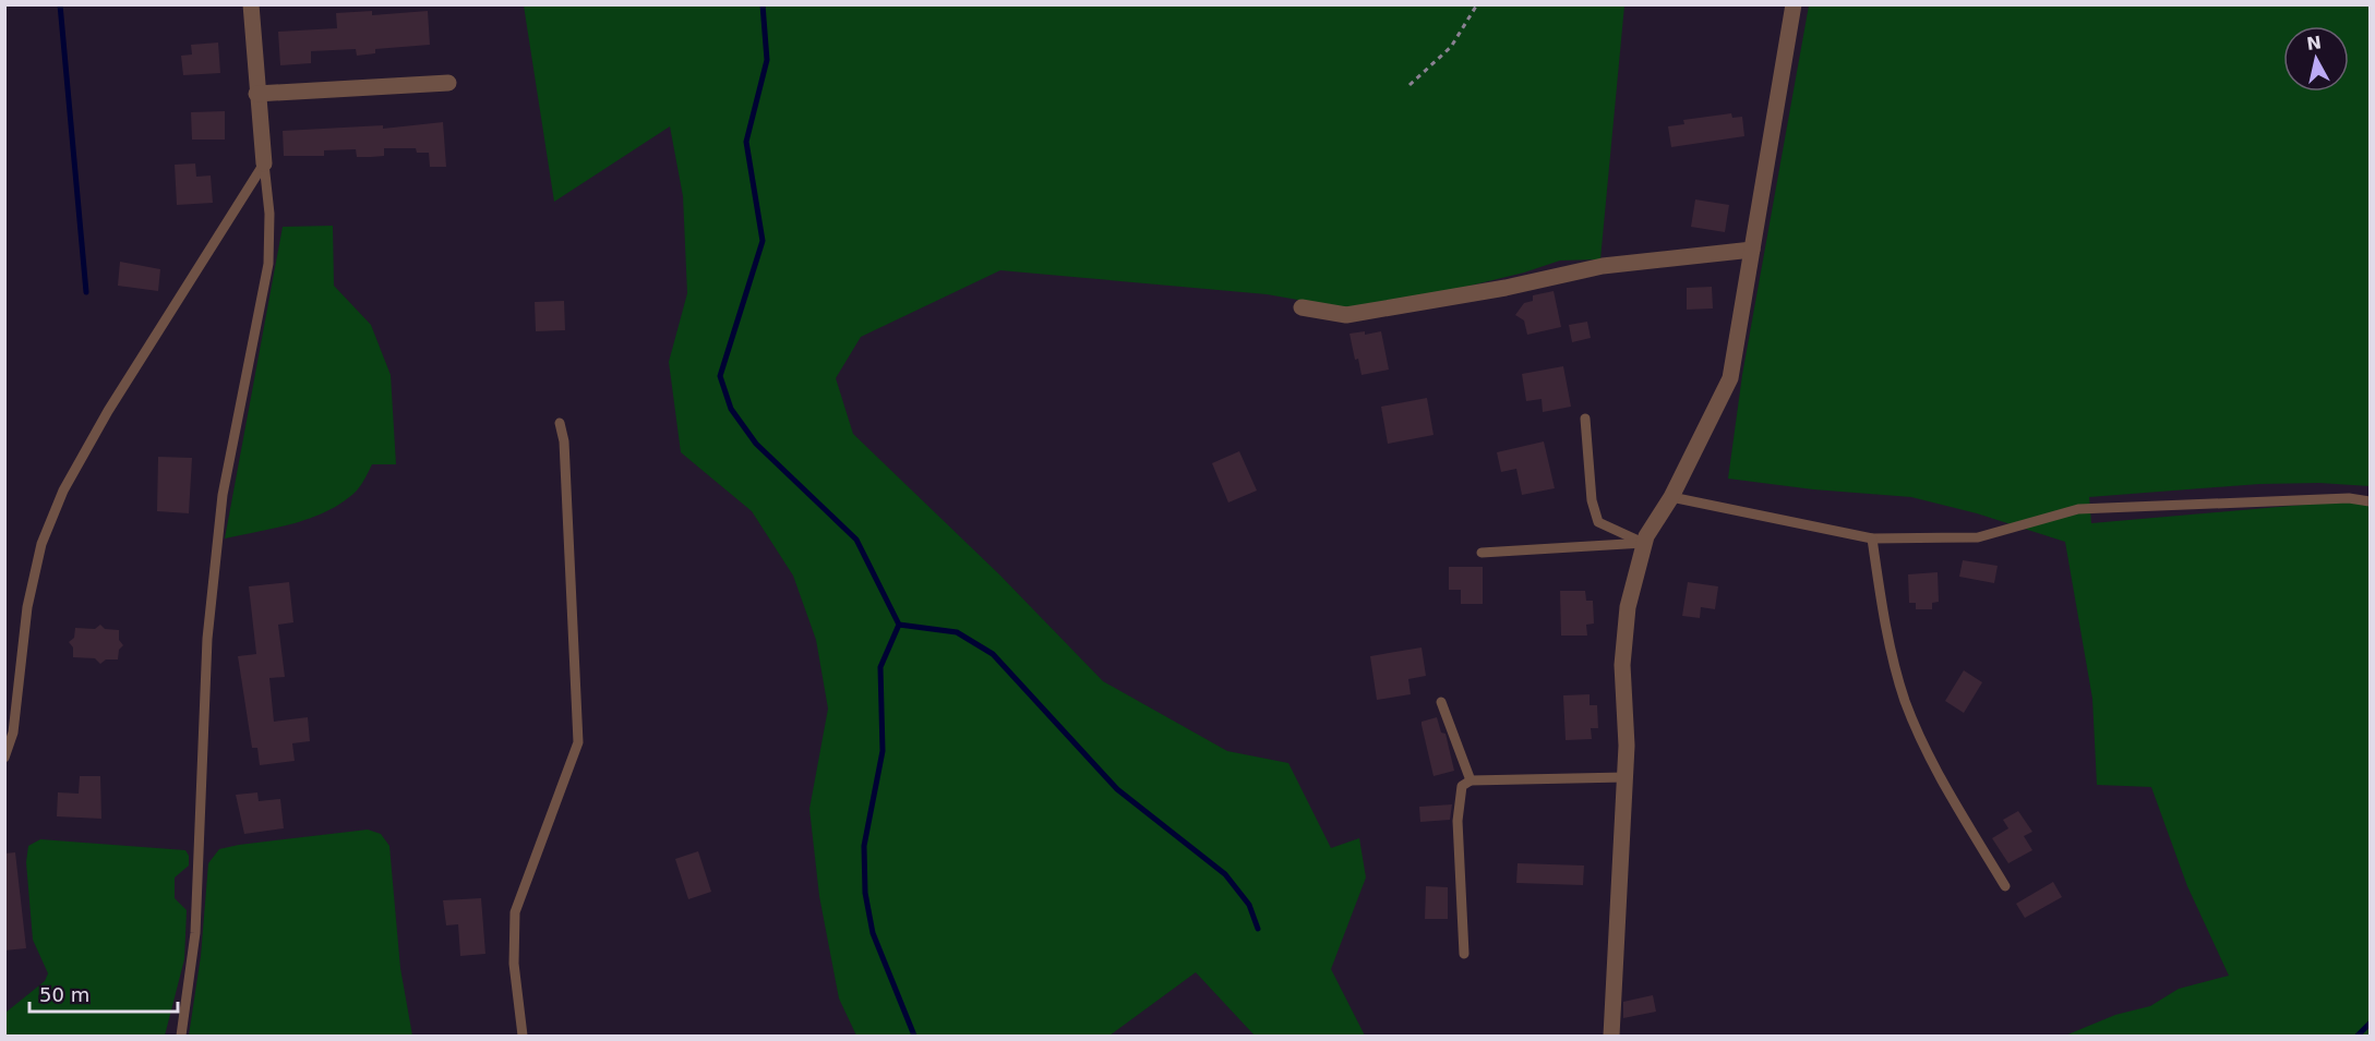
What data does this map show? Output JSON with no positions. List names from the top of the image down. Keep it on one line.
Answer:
{"scale_bar":"50 m","north":"top"}
